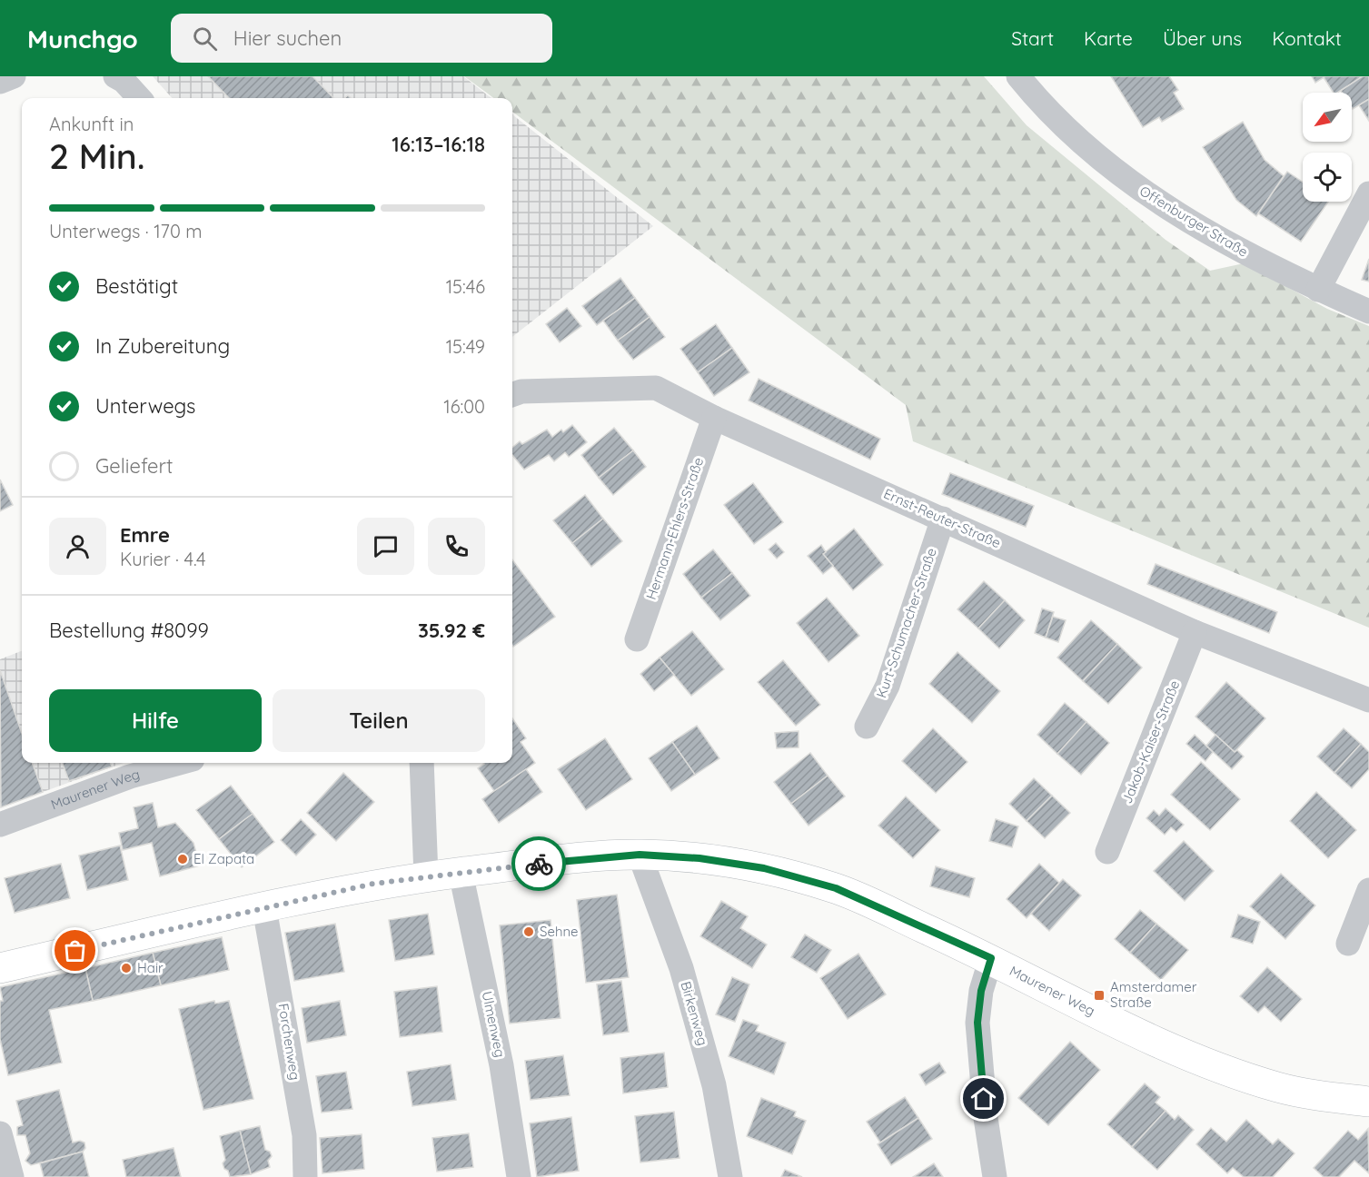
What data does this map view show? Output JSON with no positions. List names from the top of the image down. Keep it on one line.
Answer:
{"streets":{"street":["Offenburger Straße","Ernst-Reuter-Straße","Hermann-Ehlers-Straße","Kurt-Schumacher-Straße","Jakob-Kaiser-Straße","Maurener Weg","Birkenweg","Ulmenweg","Forchenweg"]},"crossings":[["Ernst-Reuter-Straße","Hermann-Ehlers-Straße"],["Ernst-Reuter-Straße","Kurt-Schumacher-Straße"],["Ernst-Reuter-Straße","Jakob-Kaiser-Straße"],["Maurener Weg","Birkenweg"],["Maurener Weg","Ulmenweg"],["Maurener Weg","Forchenweg"]],"places":{"other":["El Zapata","Sehne","Hair"],"transit":["Amsterdamer Straße"]},"north":"bottom left","page":{"header":"Munchgo","search":"Hier suchen","nav":["Start","Karte","Über uns","Kontakt"],"heading":["2 Min.","Ankunft in","16:13–16:18"],"panel":["Emre","Kurier · 4.4","Bestellung #8099","35.92 €"],"bar":"Unterwegs · 170 m","list":[["Bestätigt","15:46"],["In Zubereitung","15:49"],["Unterwegs","16:00"],"Geliefert"],"buttons":["Hilfe","Teilen"]}}
